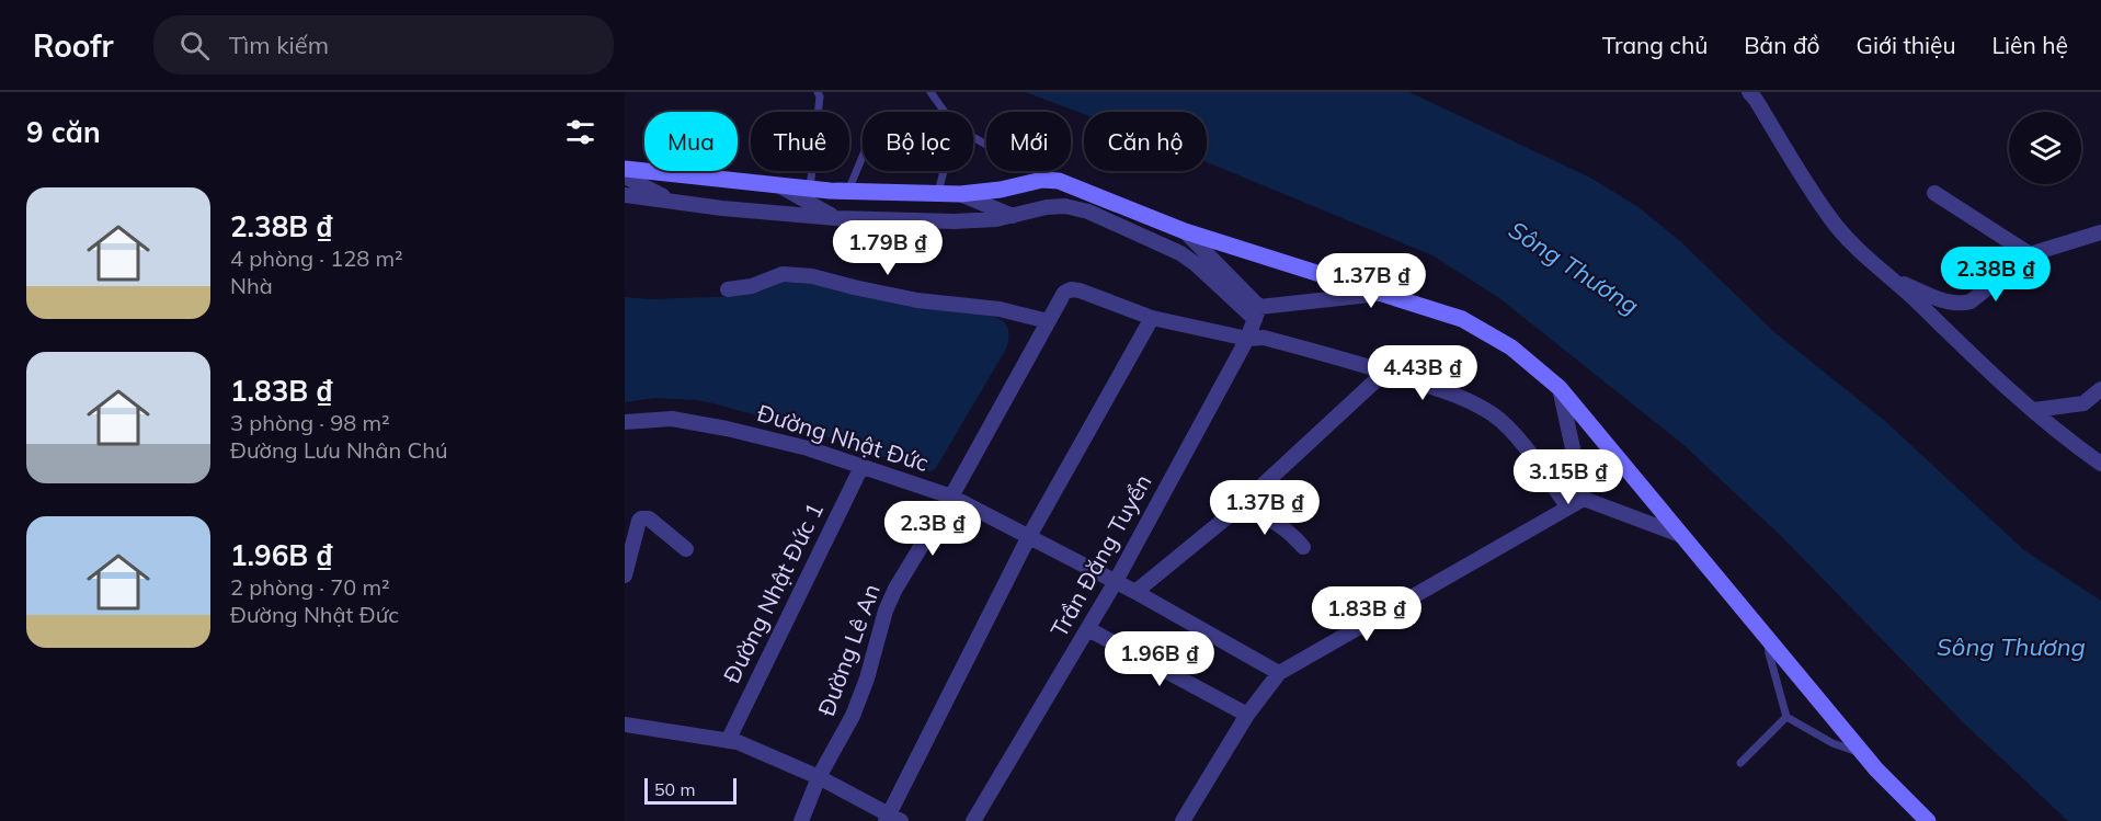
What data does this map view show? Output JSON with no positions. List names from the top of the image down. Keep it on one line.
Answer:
{"streets":{"street":["Đường Nhật Đức","Trần Đăng Tuyển","Đường Nhật Đức 1","Đường Lê An"]},"crossings":[["Đường Nhật Đức","Trần Đăng Tuyển"],["Đường Nhật Đức","Đường Nhật Đức 1"],["Đường Nhật Đức","Đường Lê An"]],"water":["Sông Thương"],"scale_bar":"50 m","page":{"header":"Roofr","search":"Tìm kiếm","nav":["Trang chủ","Bản đồ","Giới thiệu","Liên hệ"],"heading":"9 căn","chip":["Mua","Thuê","Bộ lọc","Mới","Căn hộ"],"list":[{"name":"2.38B ₫","note":"4 phòng · 128 m² · Nhà"},{"name":"1.83B ₫","note":"3 phòng · 98 m² · Đường Lưu Nhân Chú"},{"name":"1.96B ₫","note":"2 phòng · 70 m² · Đường Nhật Đức"}],"price":["1.79B ₫","2.38B ₫","1.37B ₫","4.43B ₫","3.15B ₫","1.37B ₫","2.3B ₫","1.83B ₫","1.96B ₫"],"scale":"50 m"}}
